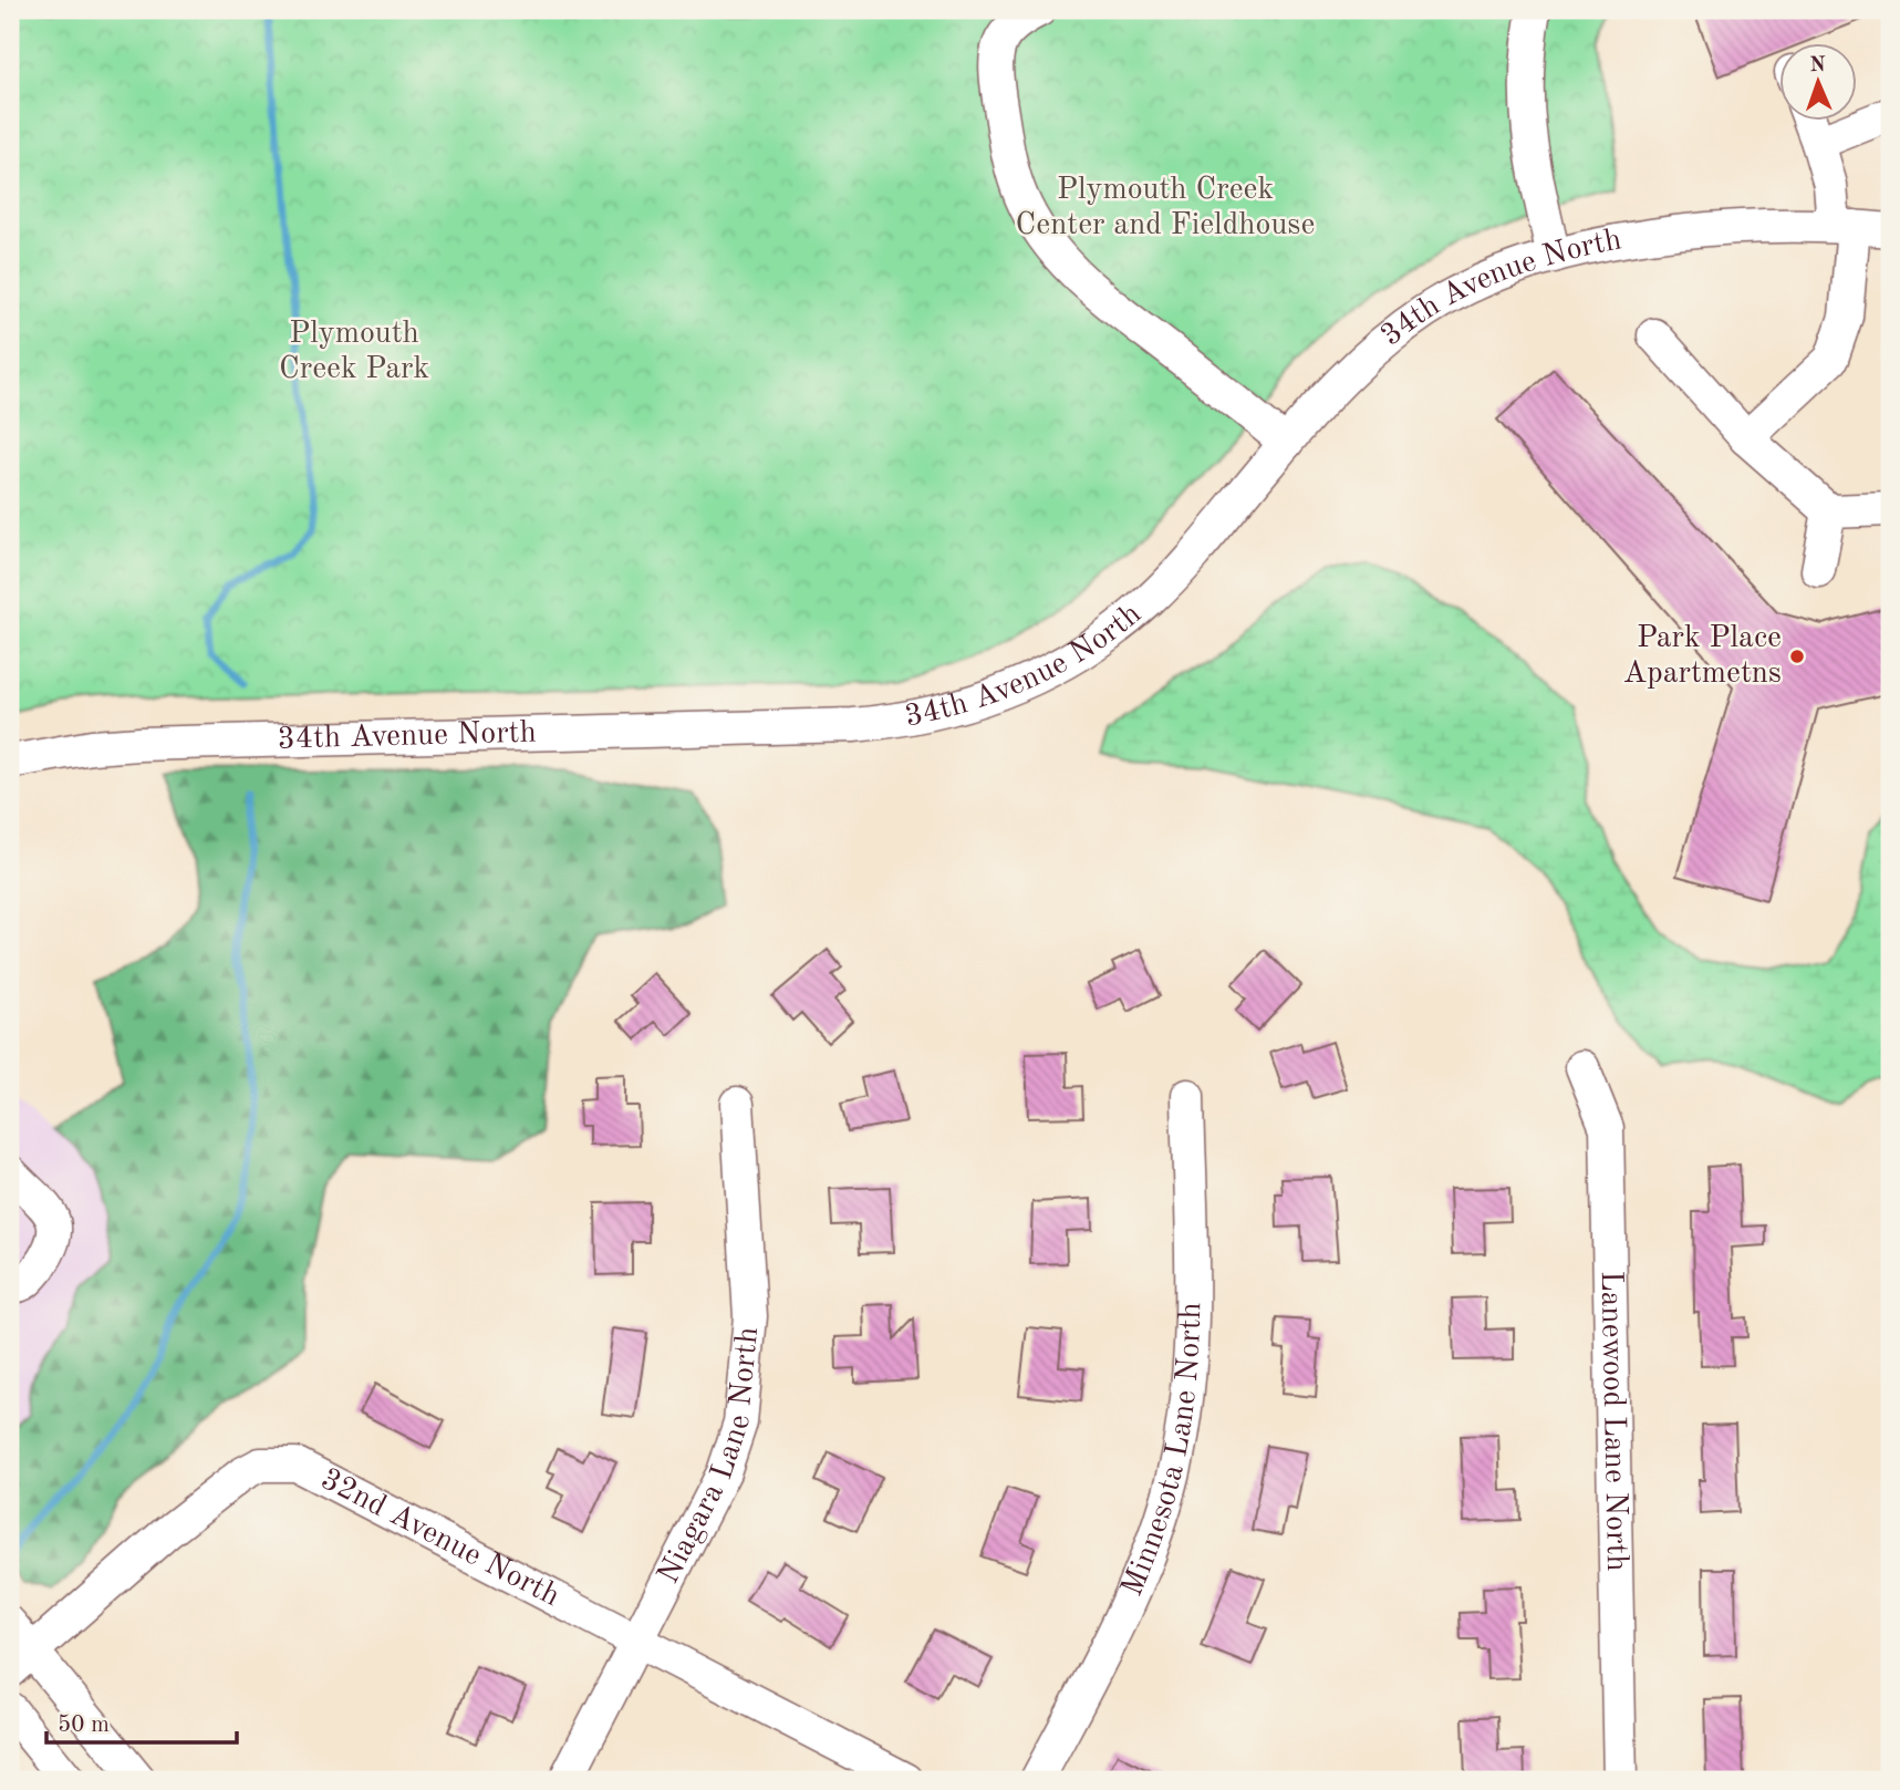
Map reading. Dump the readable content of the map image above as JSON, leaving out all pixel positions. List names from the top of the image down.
{
  "streets": {
    "street": [
      "34th Avenue North",
      "Lanewood Lane North",
      "Minnesota Lane North",
      "Niagara Lane North",
      "32nd Avenue North"
    ]
  },
  "crossings": [
    ["Niagara Lane North", "32nd Avenue North"]
  ],
  "parks": ["Plymouth Creek Center and Fieldhouse", "Plymouth Creek Park"],
  "places": ["Park Place Apartmetns"],
  "scale_bar": "50 m",
  "north": "top"
}
